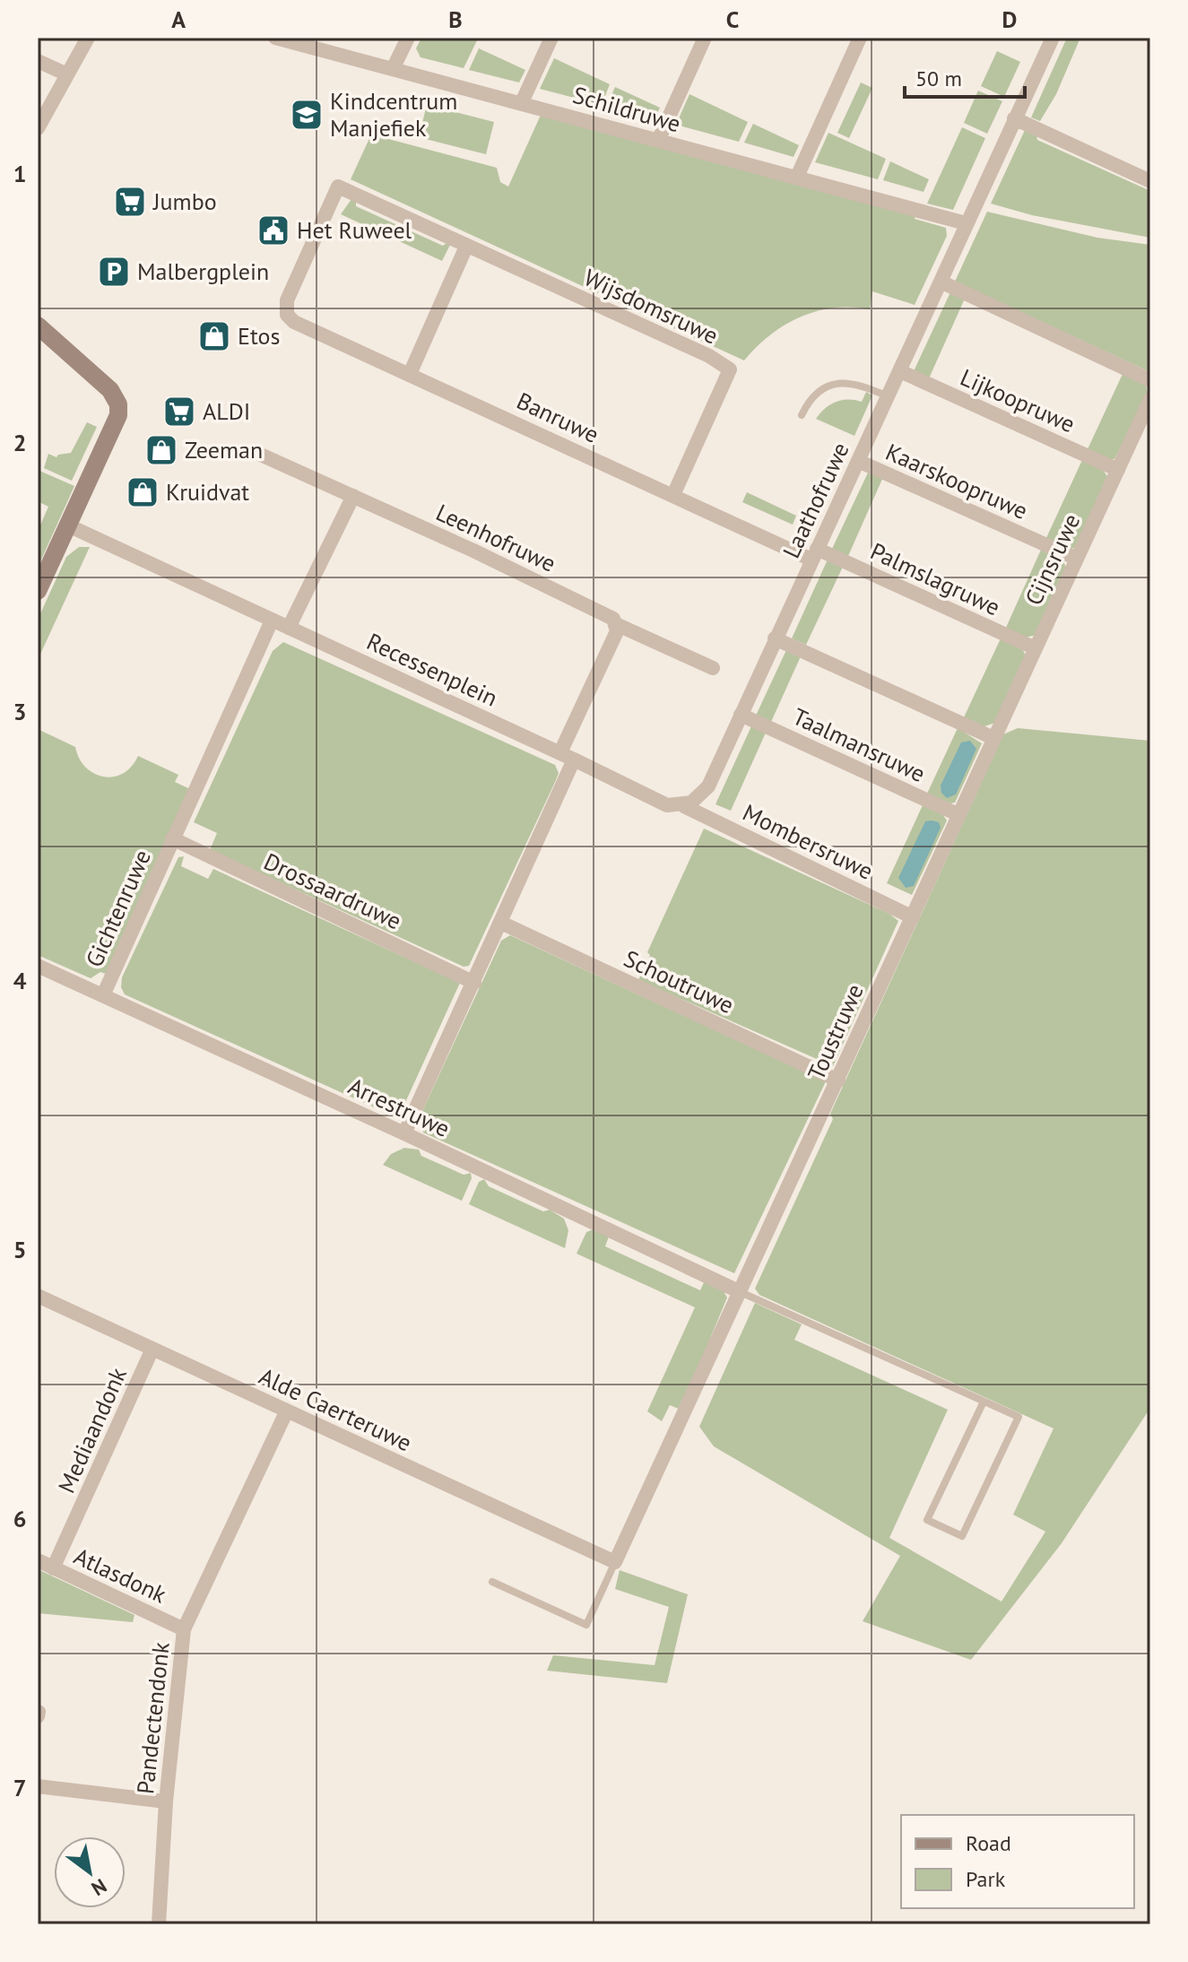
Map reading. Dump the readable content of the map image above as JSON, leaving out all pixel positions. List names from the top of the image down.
{
  "streets": {
    "street": [
      "Schildruwe",
      "Wijsdomsruwe",
      "Lijkoopruwe",
      "Banruwe",
      "Kaarskoopruwe",
      "Laathofruwe",
      "Leenhofruwe",
      "Cijnsruwe",
      "Palmslagruwe",
      "Recessenplein",
      "Taalmansruwe",
      "Mombersruwe",
      "Drossaardruwe",
      "Gichtenruwe",
      "Schoutruwe",
      "Toustruwe",
      "Arrestruwe",
      "Alde Caerteruwe",
      "Mediaandonk",
      "Atlasdonk",
      "Pandectendonk"
    ]
  },
  "crossings": [
    ["Schildruwe", "Laathofruwe"],
    ["Wijsdomsruwe", "Banruwe"],
    ["Lijkoopruwe", "Laathofruwe"],
    ["Lijkoopruwe", "Cijnsruwe"],
    ["Banruwe", "Laathofruwe"],
    ["Banruwe", "Palmslagruwe"],
    ["Kaarskoopruwe", "Laathofruwe"],
    ["Kaarskoopruwe", "Cijnsruwe"],
    ["Laathofruwe", "Palmslagruwe"],
    ["Laathofruwe", "Recessenplein"],
    ["Laathofruwe", "Taalmansruwe"],
    ["Laathofruwe", "Mombersruwe"],
    ["Cijnsruwe", "Palmslagruwe"],
    ["Cijnsruwe", "Toustruwe"],
    ["Recessenplein", "Mombersruwe"],
    ["Taalmansruwe", "Toustruwe"],
    ["Mombersruwe", "Toustruwe"],
    ["Drossaardruwe", "Gichtenruwe"],
    ["Gichtenruwe", "Arrestruwe"],
    ["Schoutruwe", "Toustruwe"],
    ["Toustruwe", "Arrestruwe"],
    ["Toustruwe", "Alde Caerteruwe"],
    ["Alde Caerteruwe", "Mediaandonk"],
    ["Alde Caerteruwe", "Pandectendonk"],
    ["Mediaandonk", "Atlasdonk"],
    ["Atlasdonk", "Pandectendonk"]
  ],
  "places": {
    "school or university": ["Kindcentrum Manjefiek"],
    "supermarket": ["Jumbo", "ALDI"],
    "public building": ["Het Ruweel"],
    "parking": ["Malbergplein"],
    "shop": ["Etos", "Zeeman", "Kruidvat"]
  },
  "legend": ["Road", "Park"],
  "scale_bar": "50 m",
  "north": "bottom right",
  "grid": {
    "columns": [
      "A",
      "B",
      "C",
      "D"
    ],
    "rows": [
      "1",
      "2",
      "3",
      "4",
      "5",
      "6",
      "7"
    ]
  }
}
